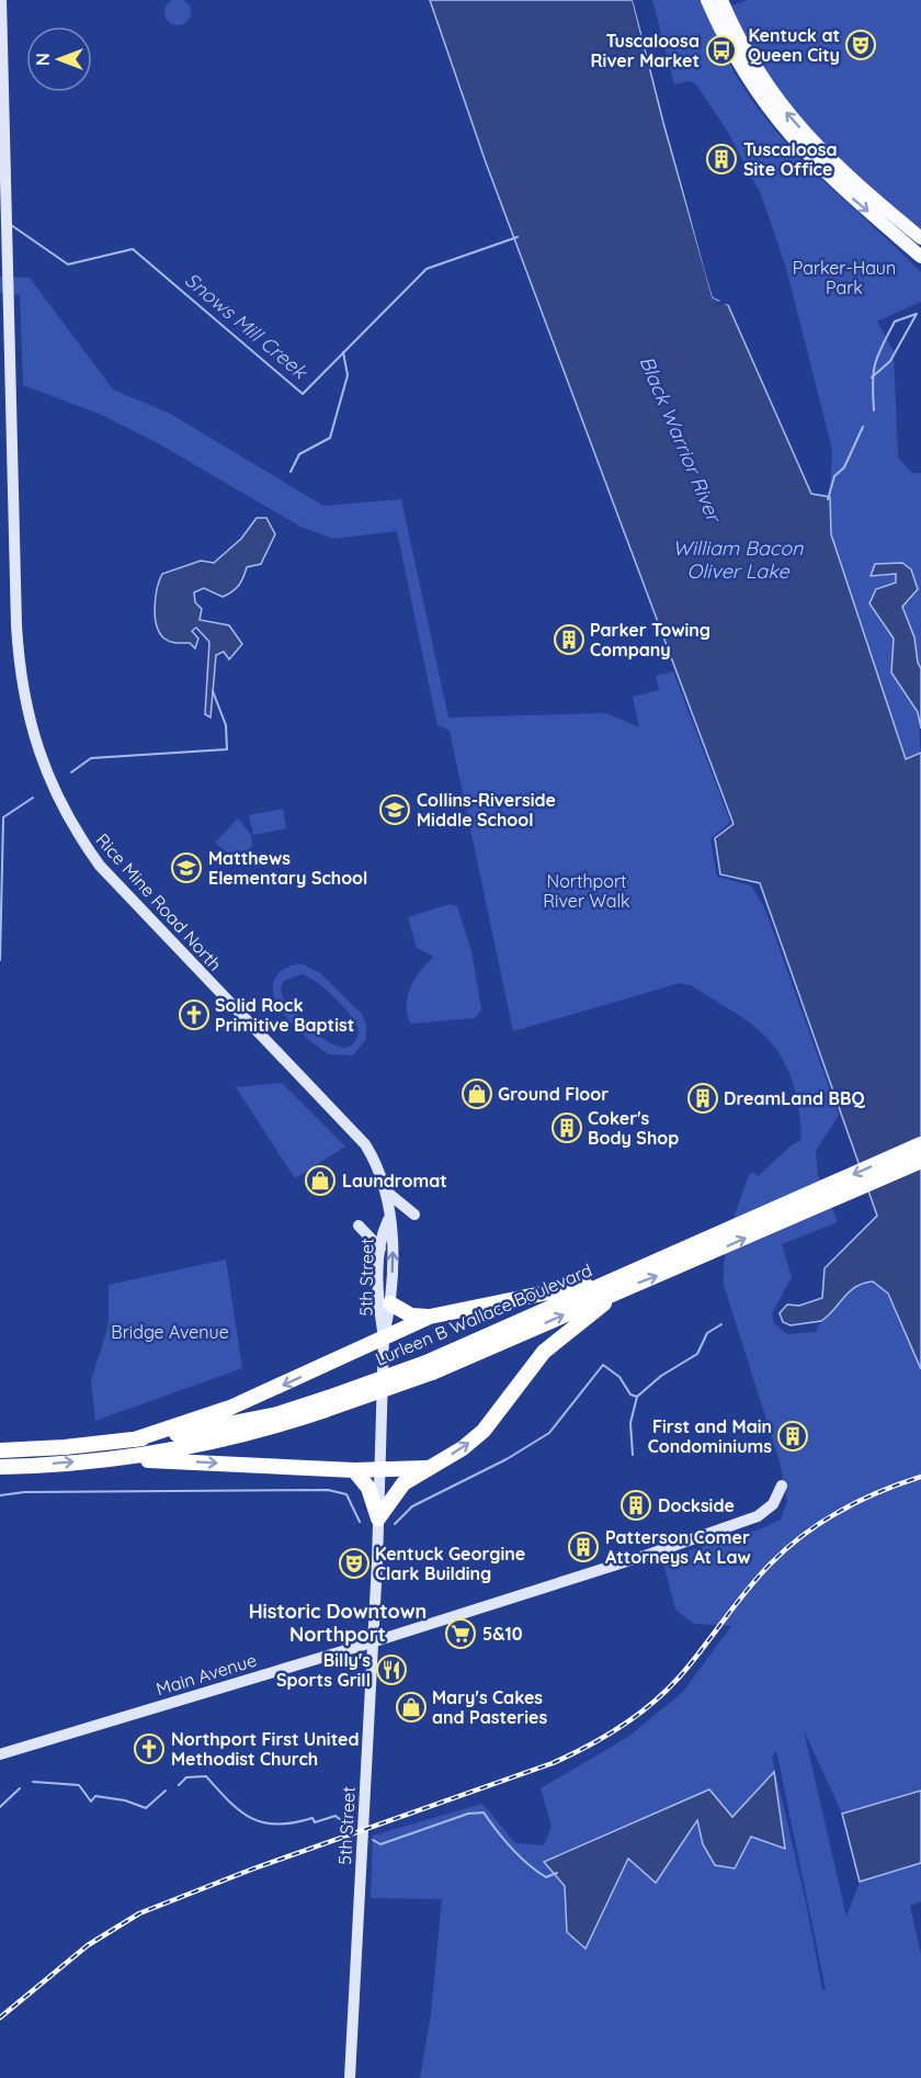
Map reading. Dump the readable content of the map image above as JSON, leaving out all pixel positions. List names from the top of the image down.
{
  "streets": {
    "highway": ["Lurleen B Wallace Boulevard"],
    "main road": ["Rice Mine Road North", "5th Street", "Main Avenue"]
  },
  "crossings": [
    ["Rice Mine Road North", "5th Street"],
    ["5th Street", "Main Avenue"]
  ],
  "districts": ["Historic Downtown Northport"],
  "water": ["Snows Mill Creek", "Black Warrior River", "William Bacon Oliver Lake"],
  "parks": ["Parker-Haun Park", "Northport River Walk", "Bridge Avenue"],
  "places": {
    "theatre": ["Kentuck at Queen City", "Kentuck Georgine Clark Building"],
    "bus stop": ["Tuscaloosa River Market"],
    "building": [
      "Tuscaloosa Site Office",
      "Parker Towing Company",
      "DreamLand BBQ",
      "Coker's Body Shop",
      "First and Main Condominiums",
      "Dockside",
      "Patterson Comer Attorneys At Law"
    ],
    "school or university": ["Collins-Riverside Middle School", "Matthews Elementary School"],
    "church": ["Solid Rock Primitive Baptist", "Northport First United Methodist Church"],
    "shop": ["Ground Floor", "Laundromat", "Mary's Cakes and Pasteries"],
    "supermarket": ["5&10"],
    "restaurant": ["Billy's Sports Grill"]
  },
  "north": "left"
}
